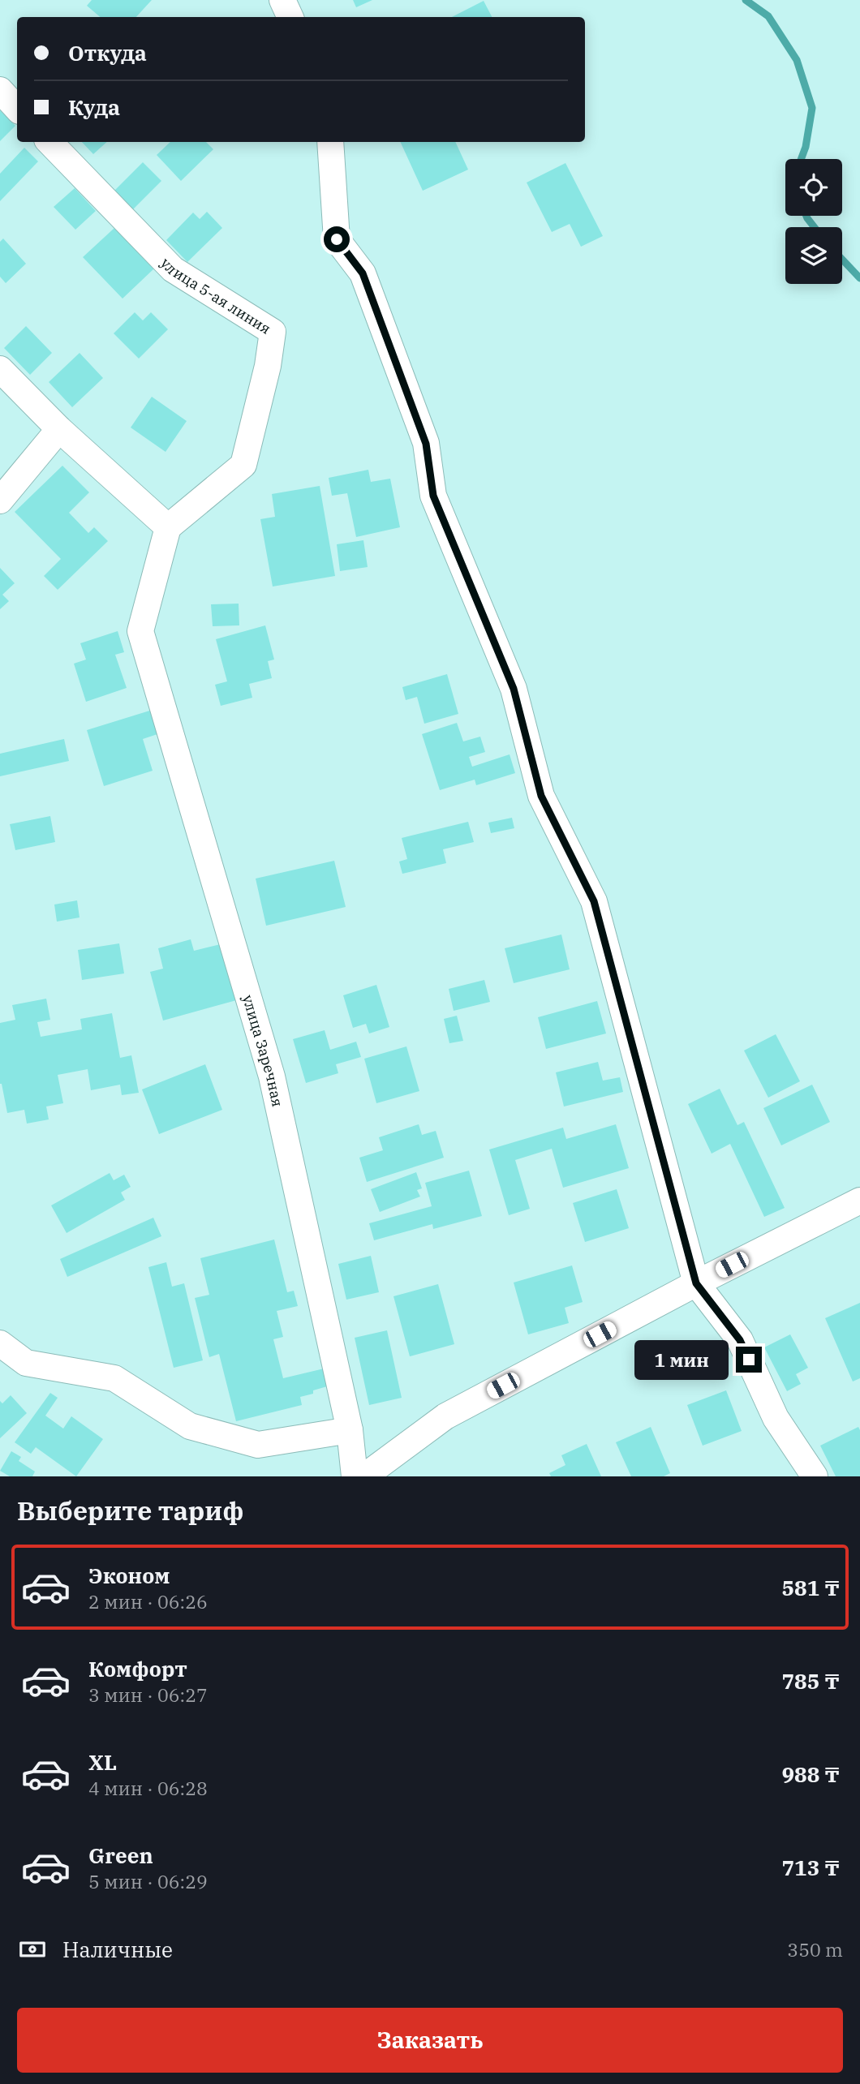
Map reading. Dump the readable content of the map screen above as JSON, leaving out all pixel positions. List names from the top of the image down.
{
  "streets": {
    "street": ["улица 5-ая линия", "улица Заречная"]
  },
  "crossings": [
    ["улица 5-ая линия", "улица Заречная"]
  ],
  "page": {
    "banner": ["Откуда", "Куда"],
    "bubble": "1 мин",
    "heading": "Выберите тариф",
    "list": [
      {
        "name": "Эконом",
        "note": "2 мин · 06:26",
        "value": "581 ₸"
      },
      {
        "name": "Комфорт",
        "note": "3 мин · 06:27",
        "value": "785 ₸"
      },
      {
        "name": "XL",
        "note": "4 мин · 06:28",
        "value": "988 ₸"
      },
      {
        "name": "Green",
        "note": "5 мин · 06:29",
        "value": "713 ₸"
      }
    ],
    "pay": ["Наличные", "350 m"],
    "buttons": "Заказать"
  }
}
